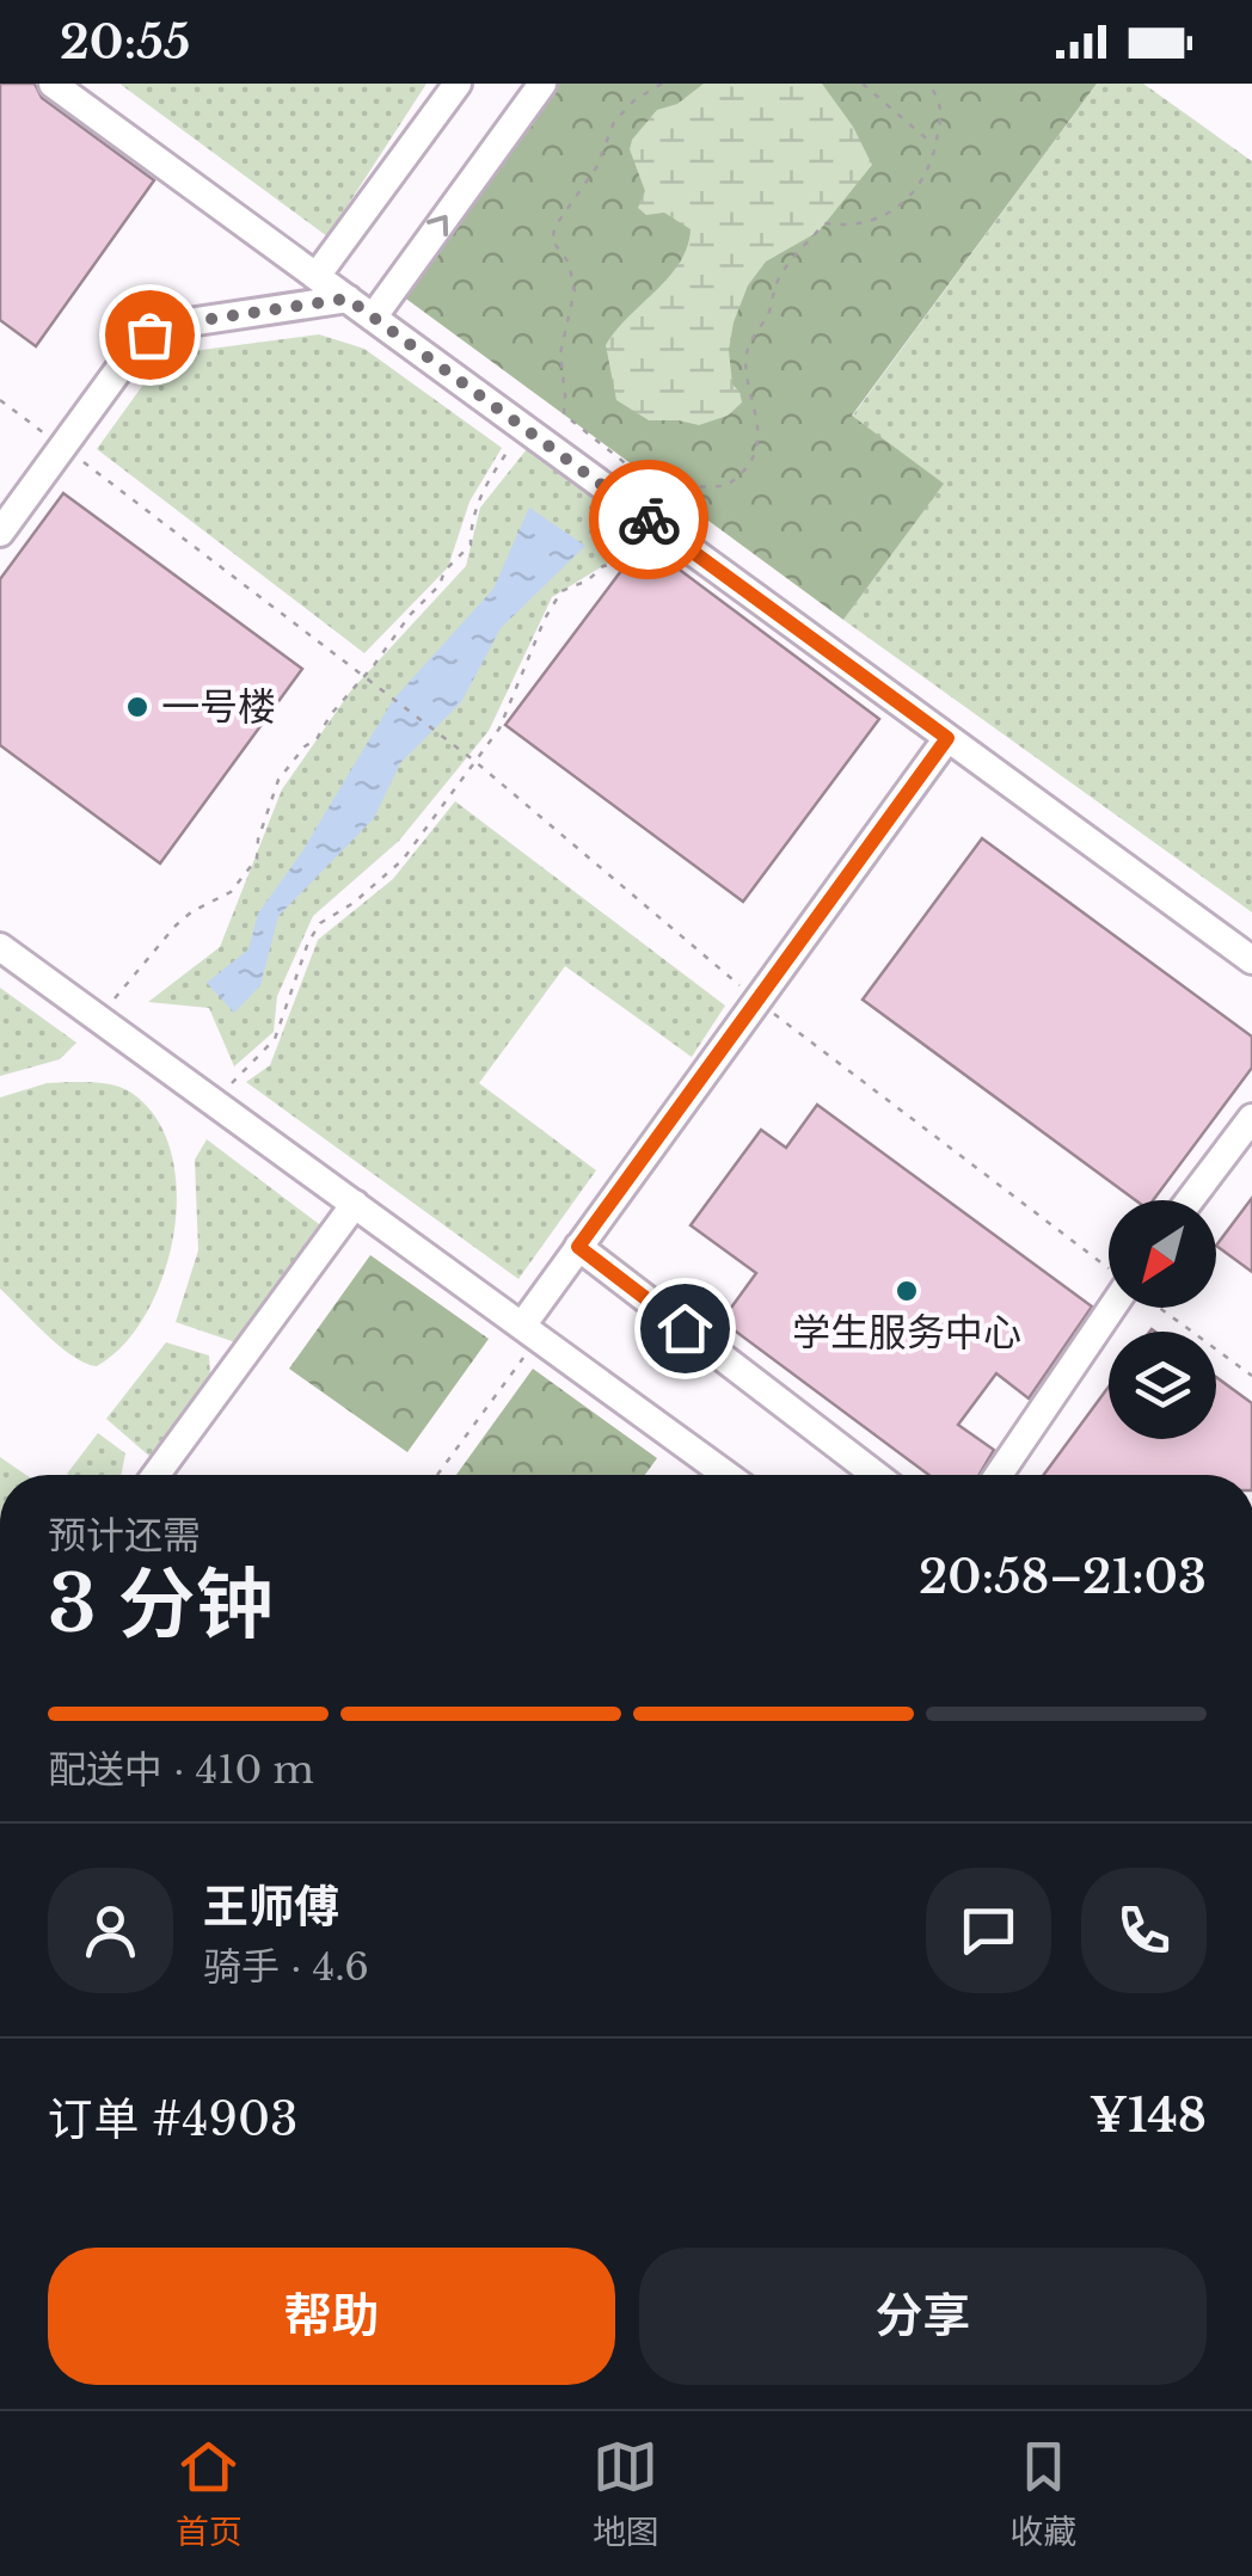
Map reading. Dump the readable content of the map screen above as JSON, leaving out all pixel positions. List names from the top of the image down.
{
  "places": ["一号楼", "学生服务中心"],
  "north": "bottom left",
  "page": {
    "status": "20:55",
    "heading": ["3 分钟", "预计还需", "20:58–21:03"],
    "panel": [
      "王师傅",
      "骑手 · 4.6",
      "订单 #4903",
      "¥148"
    ],
    "bar": "配送中 · 410 m",
    "buttons": ["帮助", "分享"],
    "tabs": ["首页", "地图", "收藏"]
  }
}
